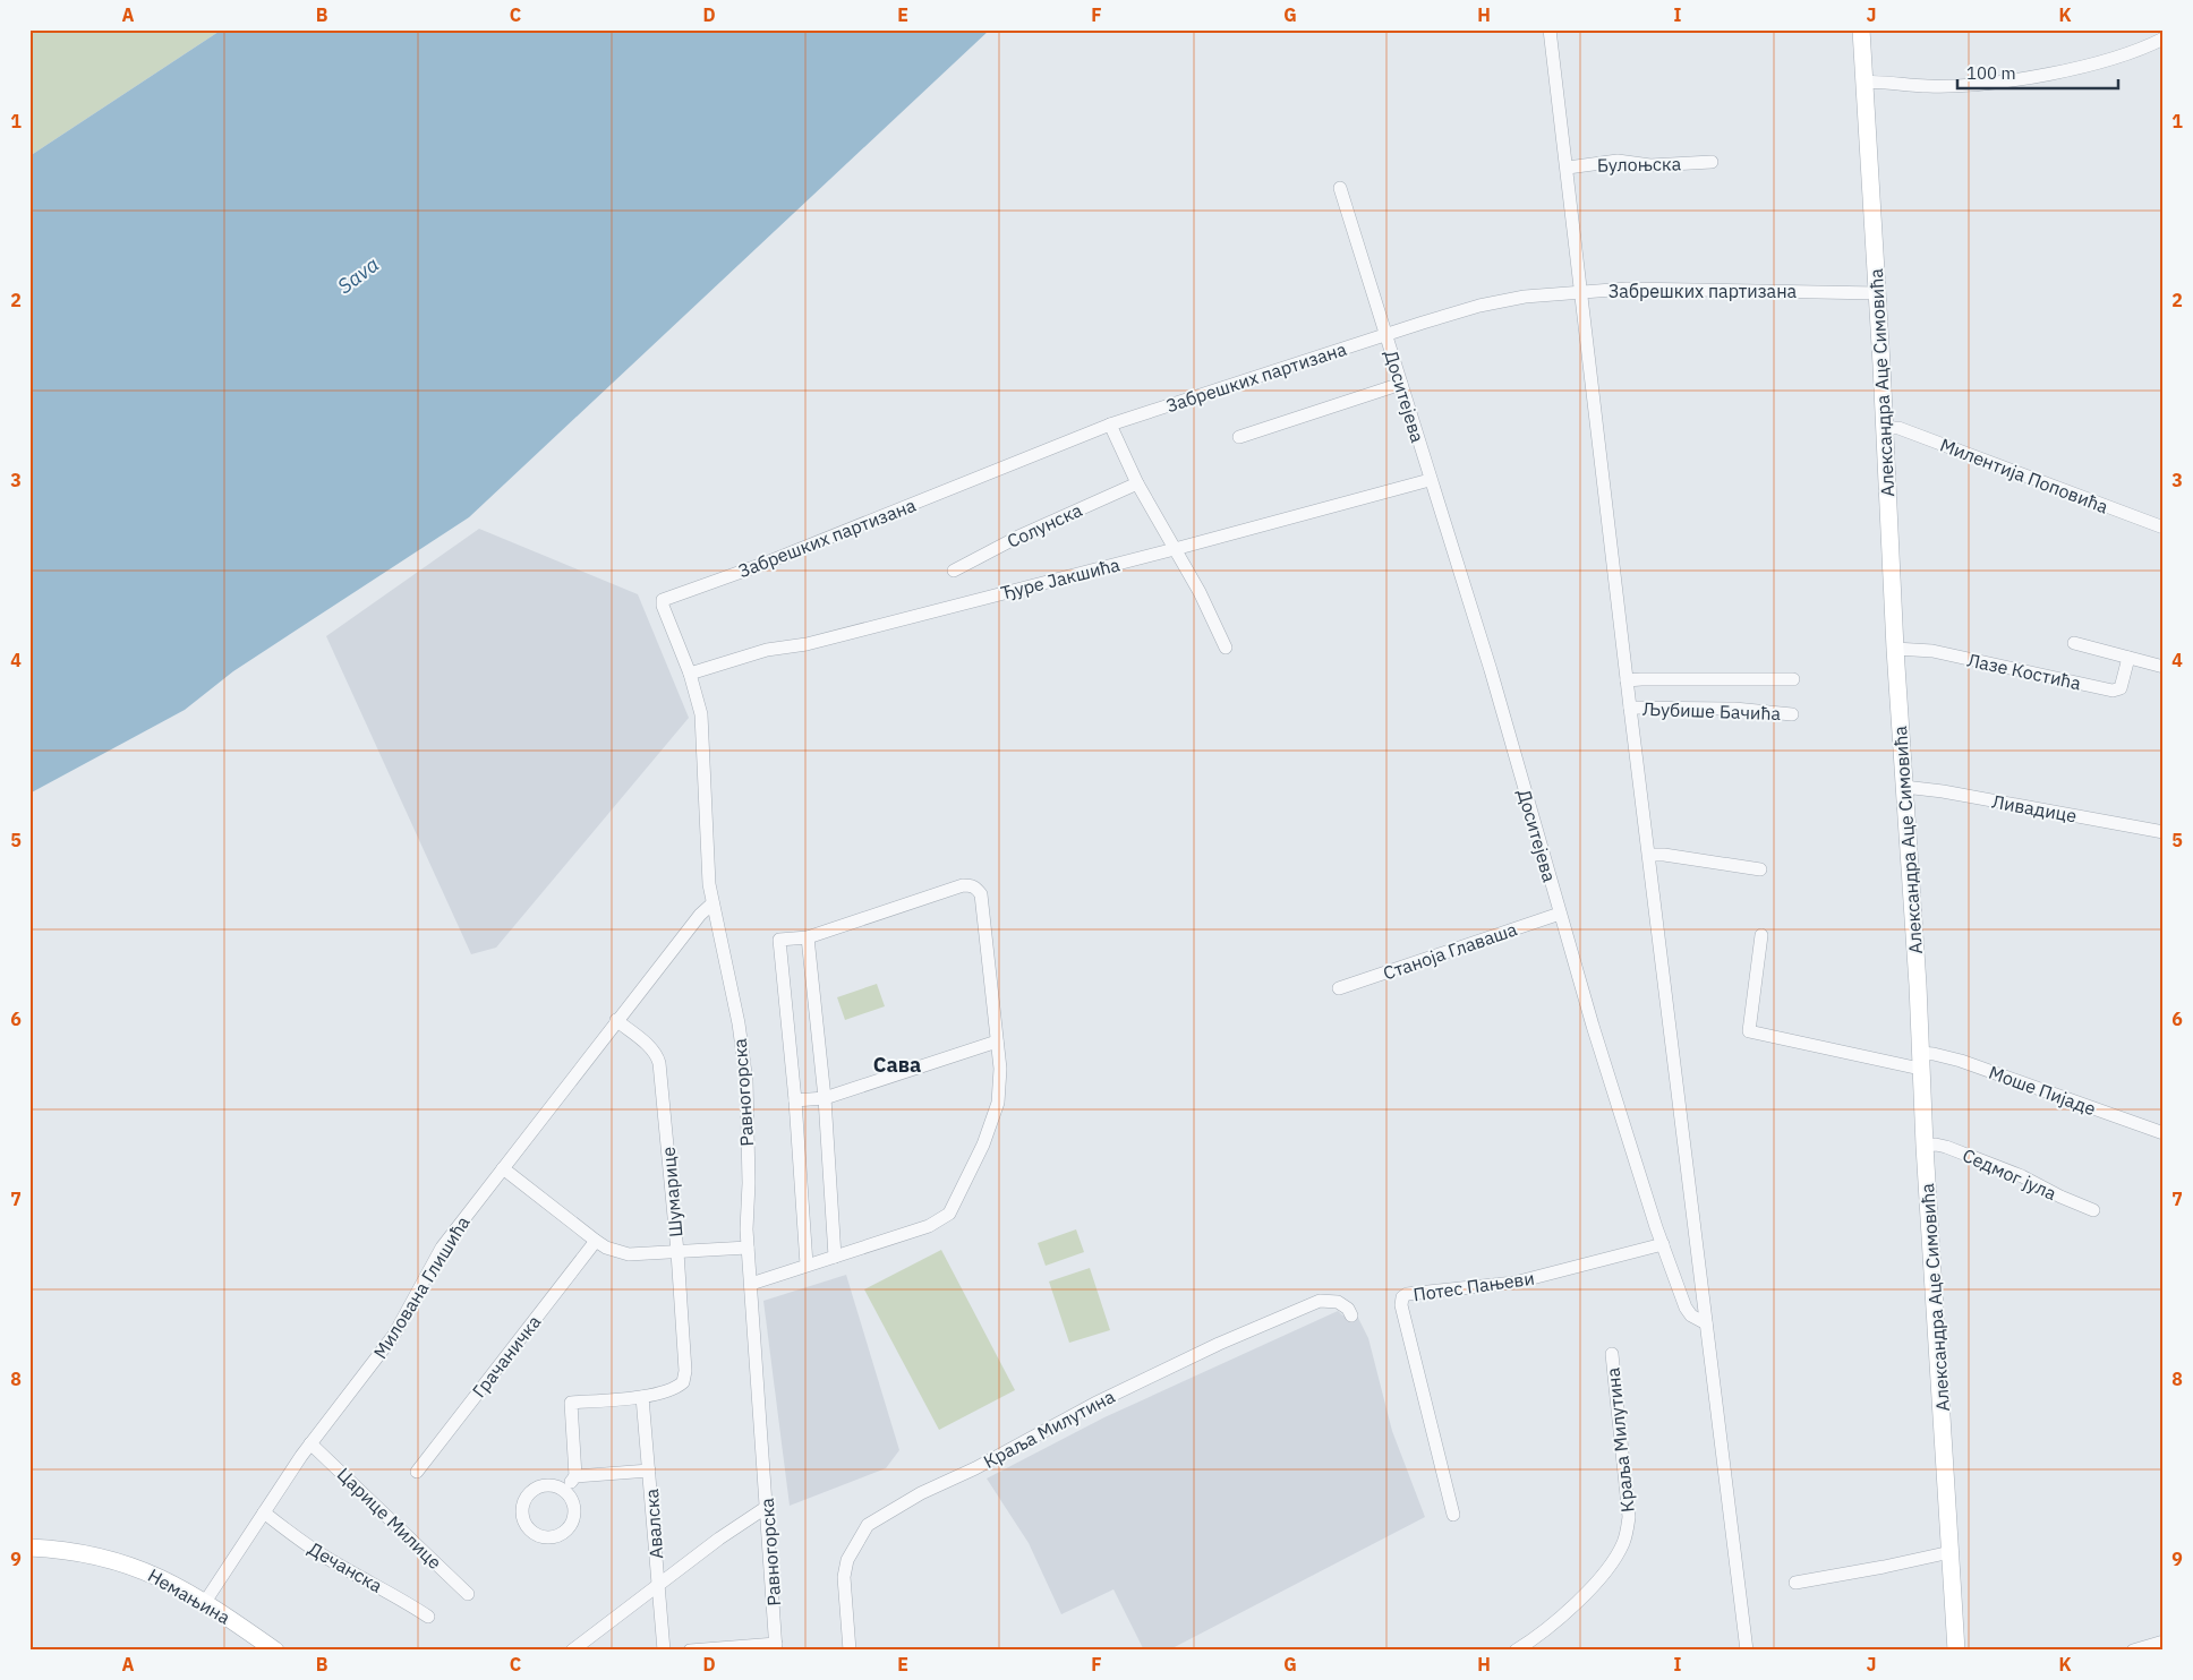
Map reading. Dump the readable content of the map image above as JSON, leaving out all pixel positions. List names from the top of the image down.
{
  "streets": {
    "street": [
      "Булоњска",
      "Забрешких партизана",
      "Александра Аце Симовића",
      "Доситејева",
      "Милентија Поповића",
      "Солунска",
      "Ђуре Јакшића",
      "Лазе Костића",
      "Љубише Бачића",
      "Ливадице",
      "Станоја Главаша",
      "Моше Пијаде",
      "Равногорска",
      "Седмог јула",
      "Шумарице",
      "Потес Пањеви",
      "Милована Глишића",
      "Грачаничка",
      "Краља Милутина",
      "Царице Милице",
      "Авалска",
      "Дечанска",
      "Немањина"
    ]
  },
  "crossings": [
    ["Забрешких партизана", "Александра Аце Симовића"],
    ["Забрешких партизана", "Доситејева"],
    ["Забрешких партизана", "Равногорска"],
    ["Александра Аце Симовића", "Милентија Поповића"],
    ["Александра Аце Симовића", "Лазе Костића"],
    ["Александра Аце Симовића", "Ливадице"],
    ["Александра Аце Симовића", "Моше Пијаде"],
    ["Александра Аце Симовића", "Седмог јула"],
    ["Доситејева", "Ђуре Јакшића"],
    ["Доситејева", "Станоја Главаша"],
    ["Доситејева", "Потес Пањеви"],
    ["Ђуре Јакшића", "Равногорска"],
    ["Равногорска", "Милована Глишића"],
    ["Шумарице", "Милована Глишића"],
    ["Шумарице", "Авалска"],
    ["Милована Глишића", "Царице Милице"],
    ["Милована Глишића", "Дечанска"],
    ["Милована Глишића", "Немањина"]
  ],
  "districts": ["Сава"],
  "water": ["Sava"],
  "scale_bar": "100 m",
  "grid": {
    "columns": [
      "A",
      "B",
      "C",
      "D",
      "E",
      "F",
      "G",
      "H",
      "I",
      "J",
      "K"
    ],
    "rows": [
      "1",
      "2",
      "3",
      "4",
      "5",
      "6",
      "7",
      "8",
      "9"
    ]
  }
}
